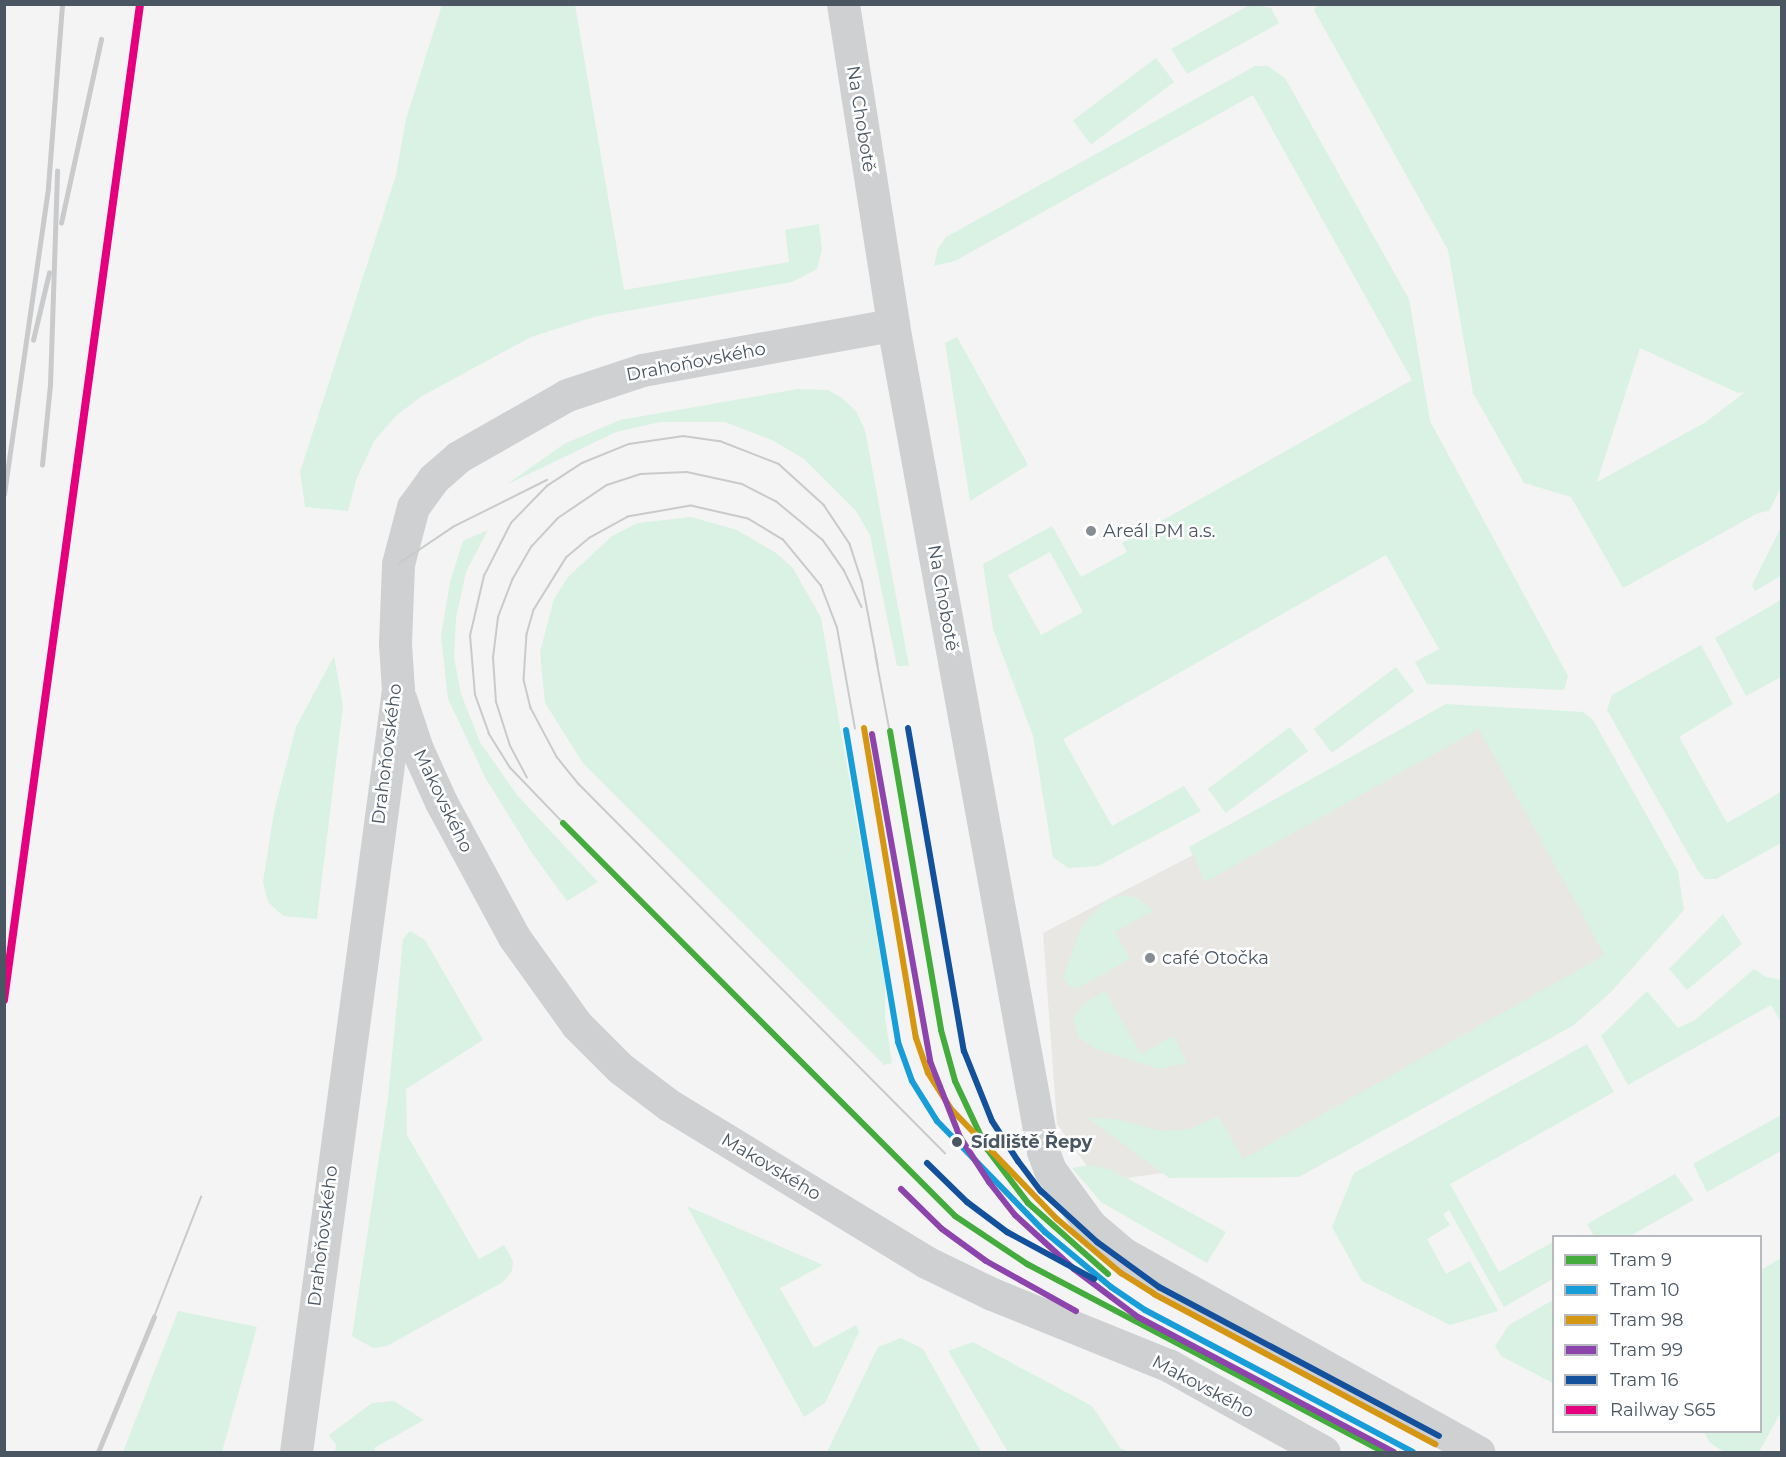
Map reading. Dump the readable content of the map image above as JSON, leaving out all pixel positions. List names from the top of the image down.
{
  "streets": {
    "street": ["Na Chobotě", "Drahoňovského", "Makovského"]
  },
  "crossings": [
    ["Na Chobotě", "Drahoňovského"],
    ["Drahoňovského", "Makovského"]
  ],
  "places": ["Areál PM a.s.", "café Otočka", "Sídliště Řepy"],
  "lines": [
    "rail line S65",
    "tram line 98",
    "tram line 16",
    "tram line 10",
    "tram line 9",
    "tram line 99"
  ],
  "legend": [
    "Tram 9",
    "Tram 10",
    "Tram 98",
    "Tram 99",
    "Tram 16",
    "Railway S65"
  ]
}
